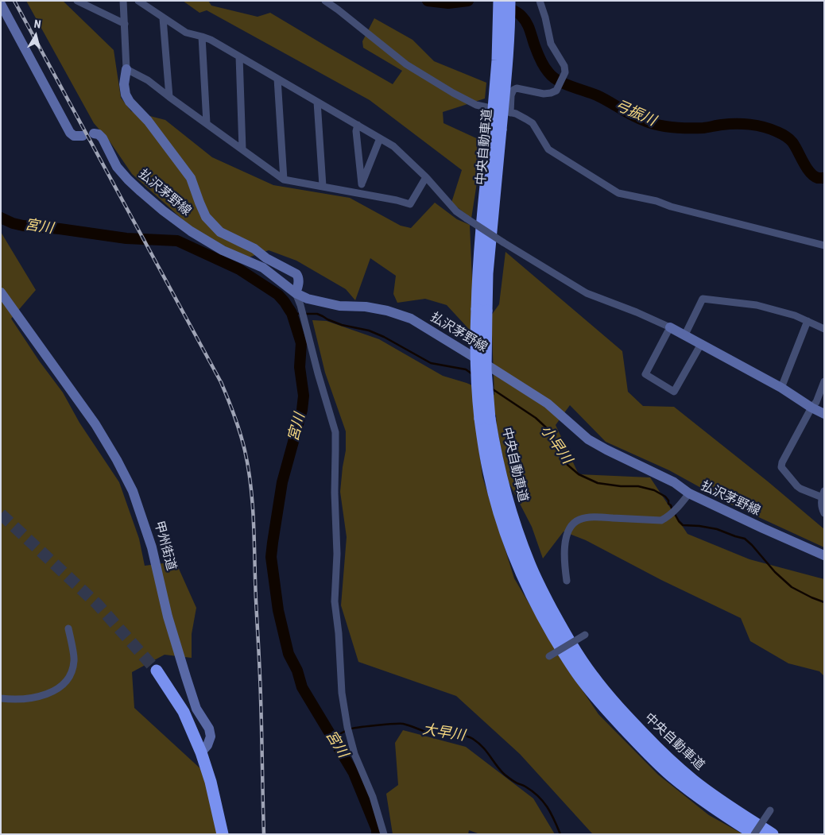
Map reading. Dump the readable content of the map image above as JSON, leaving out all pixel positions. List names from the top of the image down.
{
  "streets": {
    "highway": ["中央自動車道"],
    "main road": ["払沢茅野線", "甲州街道"]
  },
  "water": [
    "弓振川",
    "宮川",
    "小早川",
    "大早川"
  ],
  "north": "top"
}
